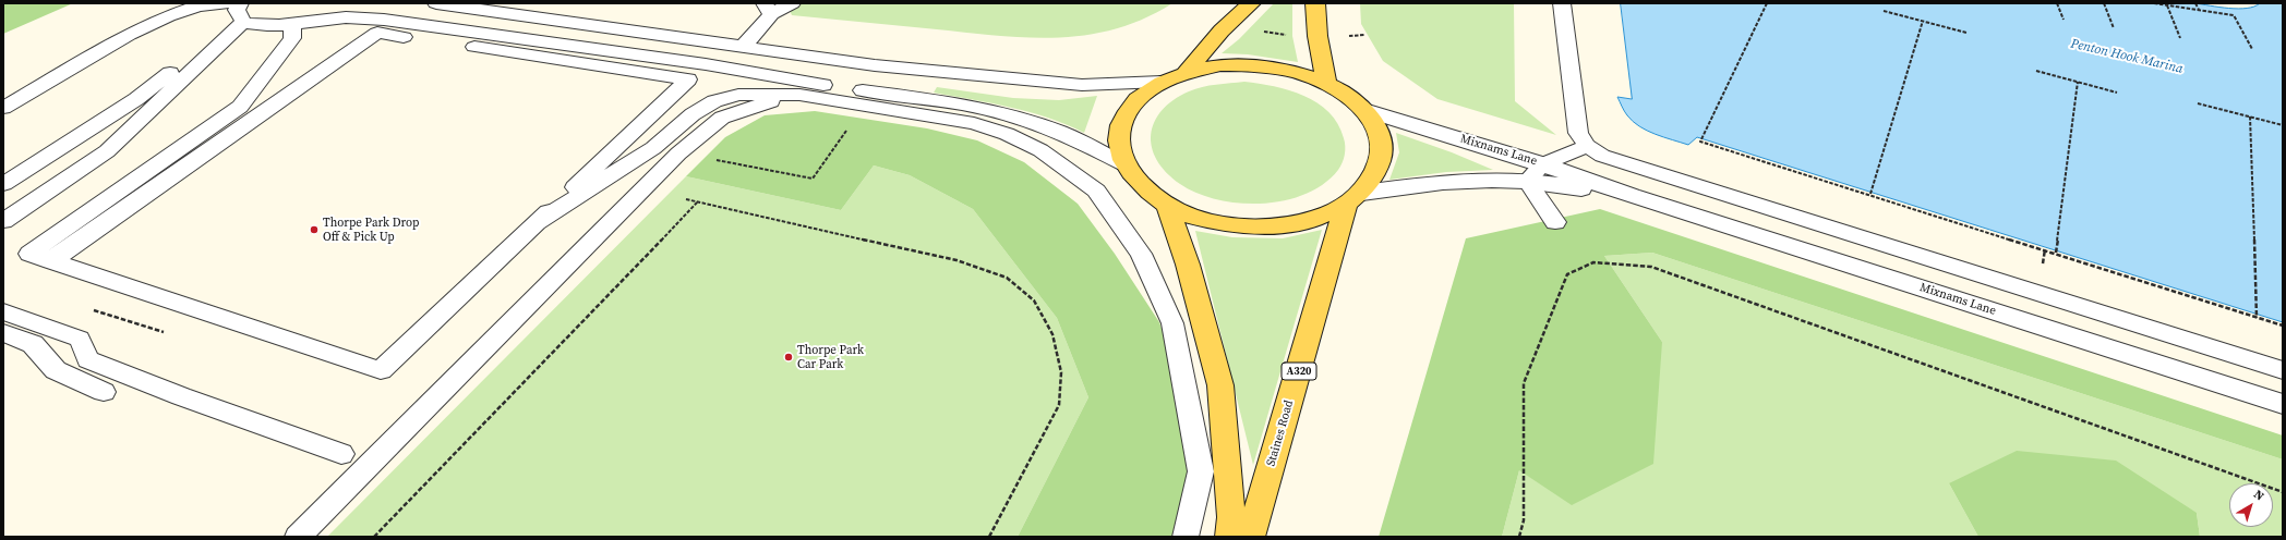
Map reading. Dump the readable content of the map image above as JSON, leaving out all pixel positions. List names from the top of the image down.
{
  "streets": {
    "main road": ["A320", "Staines Road"],
    "street": ["Mixnams Lane"]
  },
  "crossings": [
    ["Mixnams Lane", "Staines Road"]
  ],
  "water": ["Penton Hook Marina"],
  "places": ["Thorpe Park Drop Off & Pick Up", "Thorpe Park Car Park"],
  "north": "top right"
}
